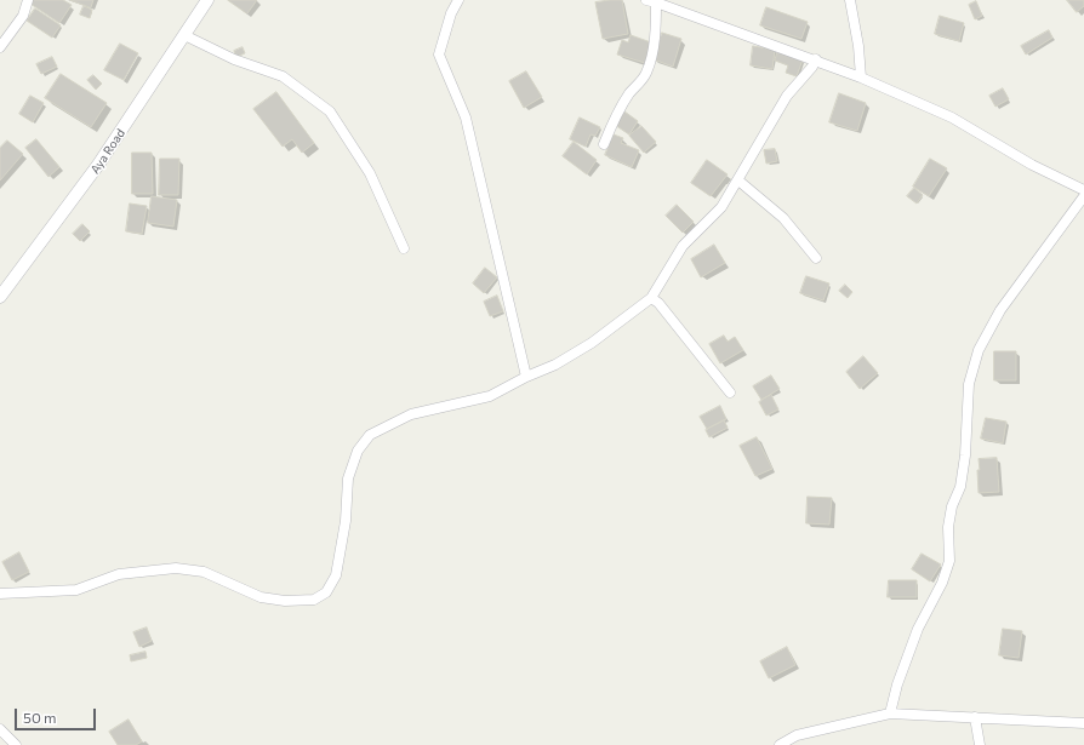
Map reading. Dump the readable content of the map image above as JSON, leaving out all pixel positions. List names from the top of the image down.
{
  "streets": {
    "street": ["Aya Road"]
  },
  "scale_bar": "50 m"
}
